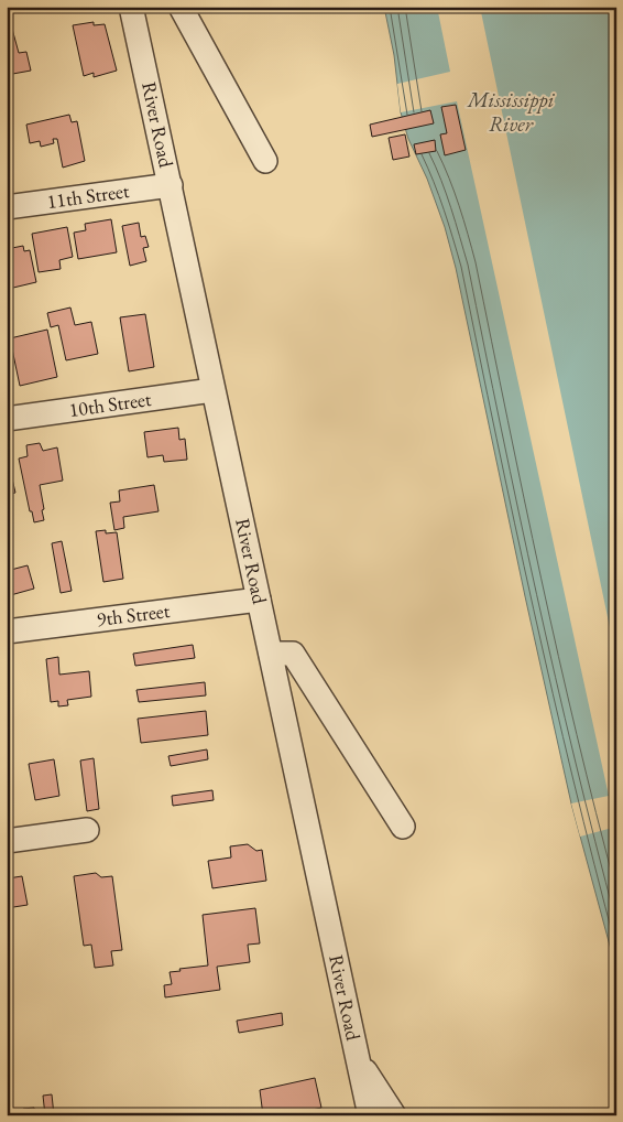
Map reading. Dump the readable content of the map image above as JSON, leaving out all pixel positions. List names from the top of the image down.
{
  "streets": {
    "street": [
      "River Road",
      "11th Street",
      "10th Street",
      "9th Street"
    ]
  },
  "crossings": [
    ["River Road", "11th Street"],
    ["River Road", "10th Street"],
    ["River Road", "9th Street"]
  ],
  "water": ["Mississippi River"]
}
